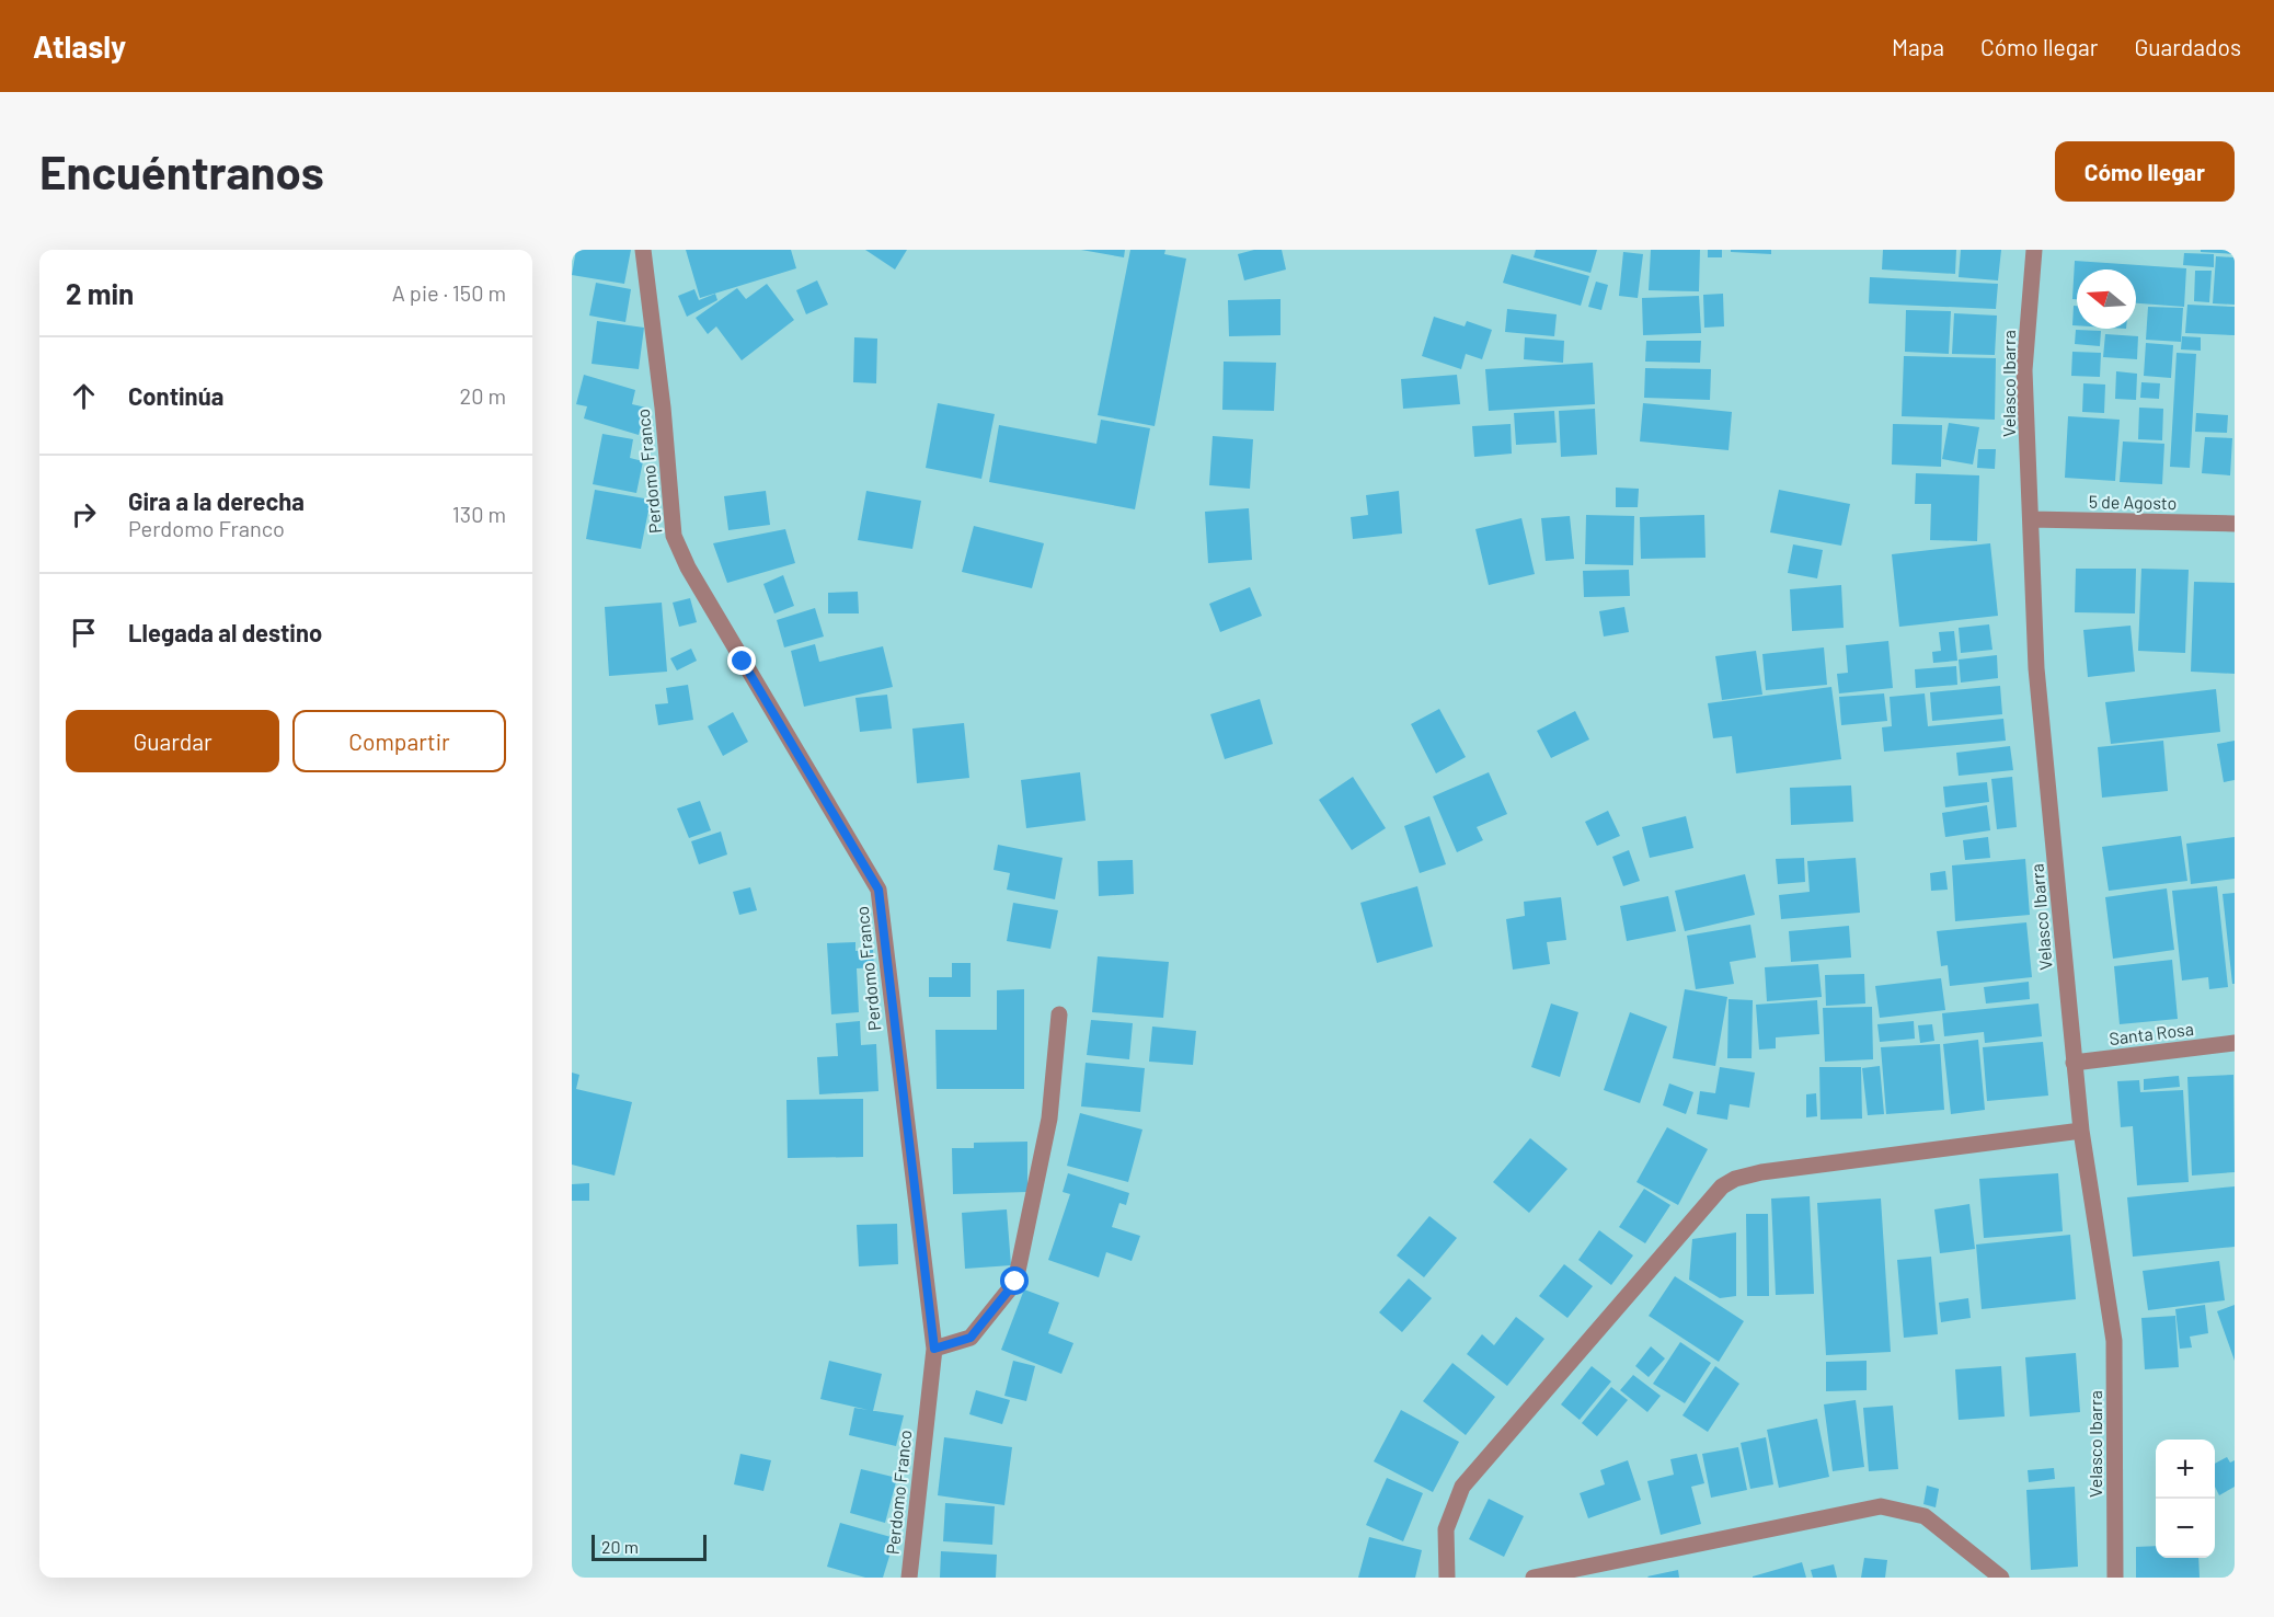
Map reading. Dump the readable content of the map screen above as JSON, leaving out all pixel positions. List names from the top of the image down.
{
  "streets": {
    "street": [
      "Velasco Ibarra",
      "Perdomo Franco",
      "5 de Agosto",
      "Santa Rosa"
    ]
  },
  "crossings": [
    ["Velasco Ibarra", "5 de Agosto"],
    ["Velasco Ibarra", "Santa Rosa"]
  ],
  "scale_bar": "20 m",
  "north": "left",
  "page": {
    "header": "Atlasly",
    "nav": ["Mapa", "Cómo llegar", "Guardados"],
    "buttons": [
      "Cómo llegar",
      ["Guardar", "Compartir"]
    ],
    "title": "Encuéntranos",
    "heading": ["2 min", "A pie · 150 m"],
    "list": [
      ["Continúa", "20 m"],
      ["Gira a la derecha", "Perdomo Franco", "130 m"],
      "Llegada al destino"
    ],
    "map_buttons": ["+", "−"],
    "scale": "20 m"
  }
}
